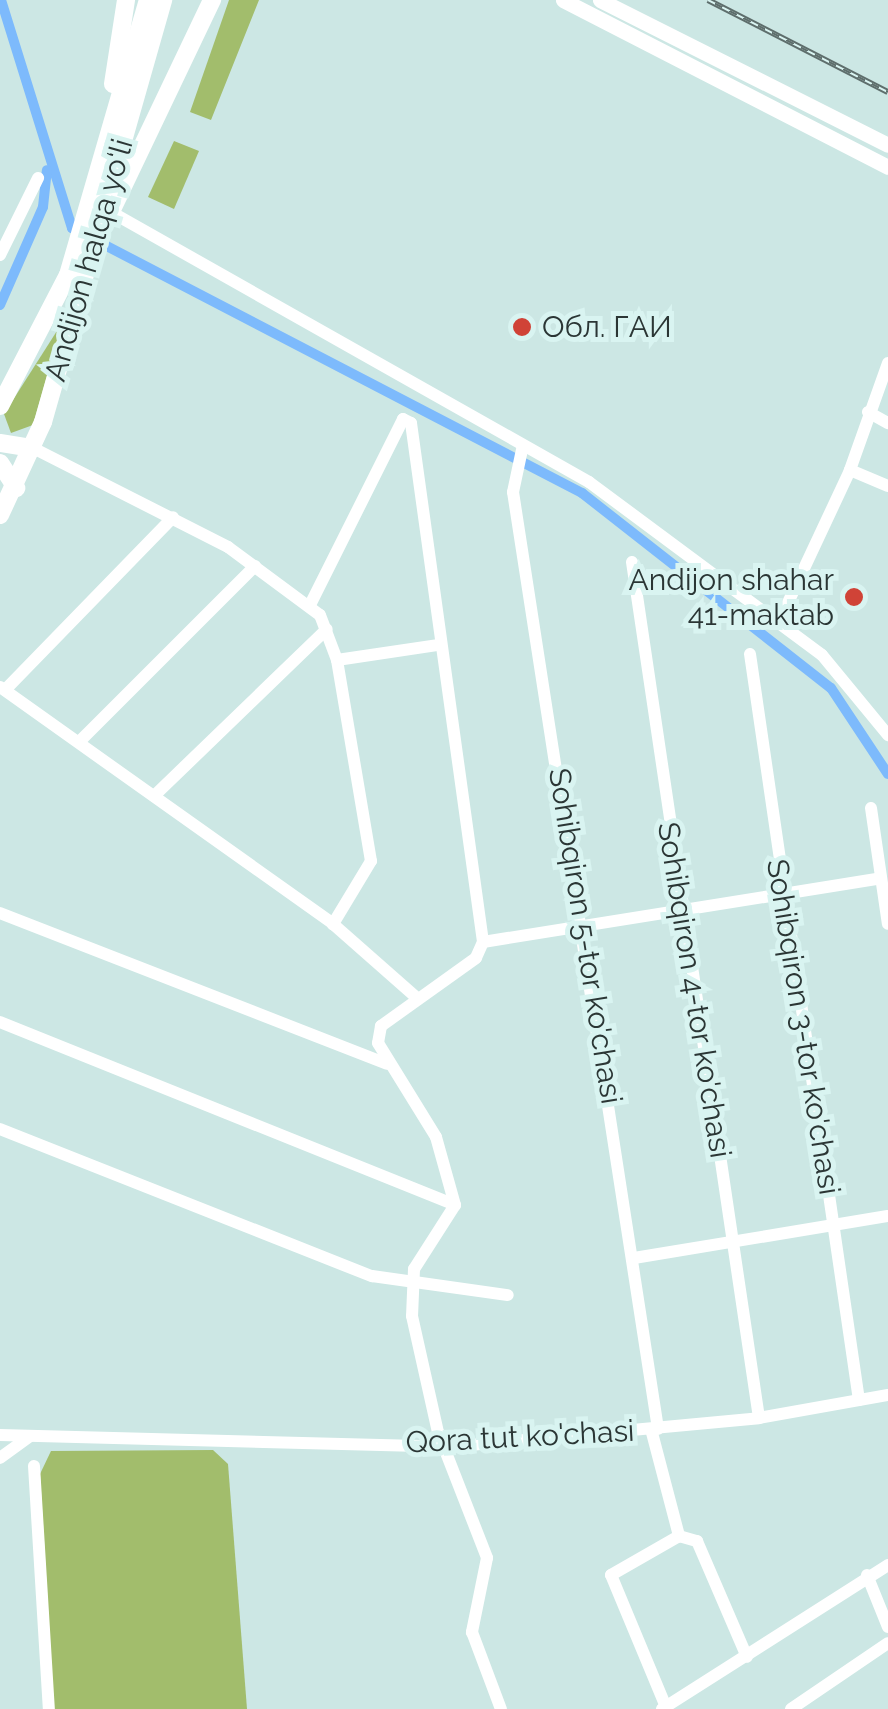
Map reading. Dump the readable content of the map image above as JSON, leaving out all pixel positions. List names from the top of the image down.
{
  "streets": {
    "highway": ["Andijon halqa yo‘li"],
    "street": [
      "Sohibqiron 5-tor ko'chasi",
      "Sohibqiron 4-tor ko'chasi",
      "Sohibqiron 3-tor ko'chasi",
      "Qora tut ko'chasi"
    ]
  },
  "crossings": [
    ["Sohibqiron 5-tor ko'chasi", "Qora tut ko'chasi"],
    ["Sohibqiron 4-tor ko'chasi", "Qora tut ko'chasi"],
    ["Sohibqiron 3-tor ko'chasi", "Qora tut ko'chasi"]
  ],
  "places": ["Обл. ГАИ", "Andijon shahar 41-maktab"]
}
